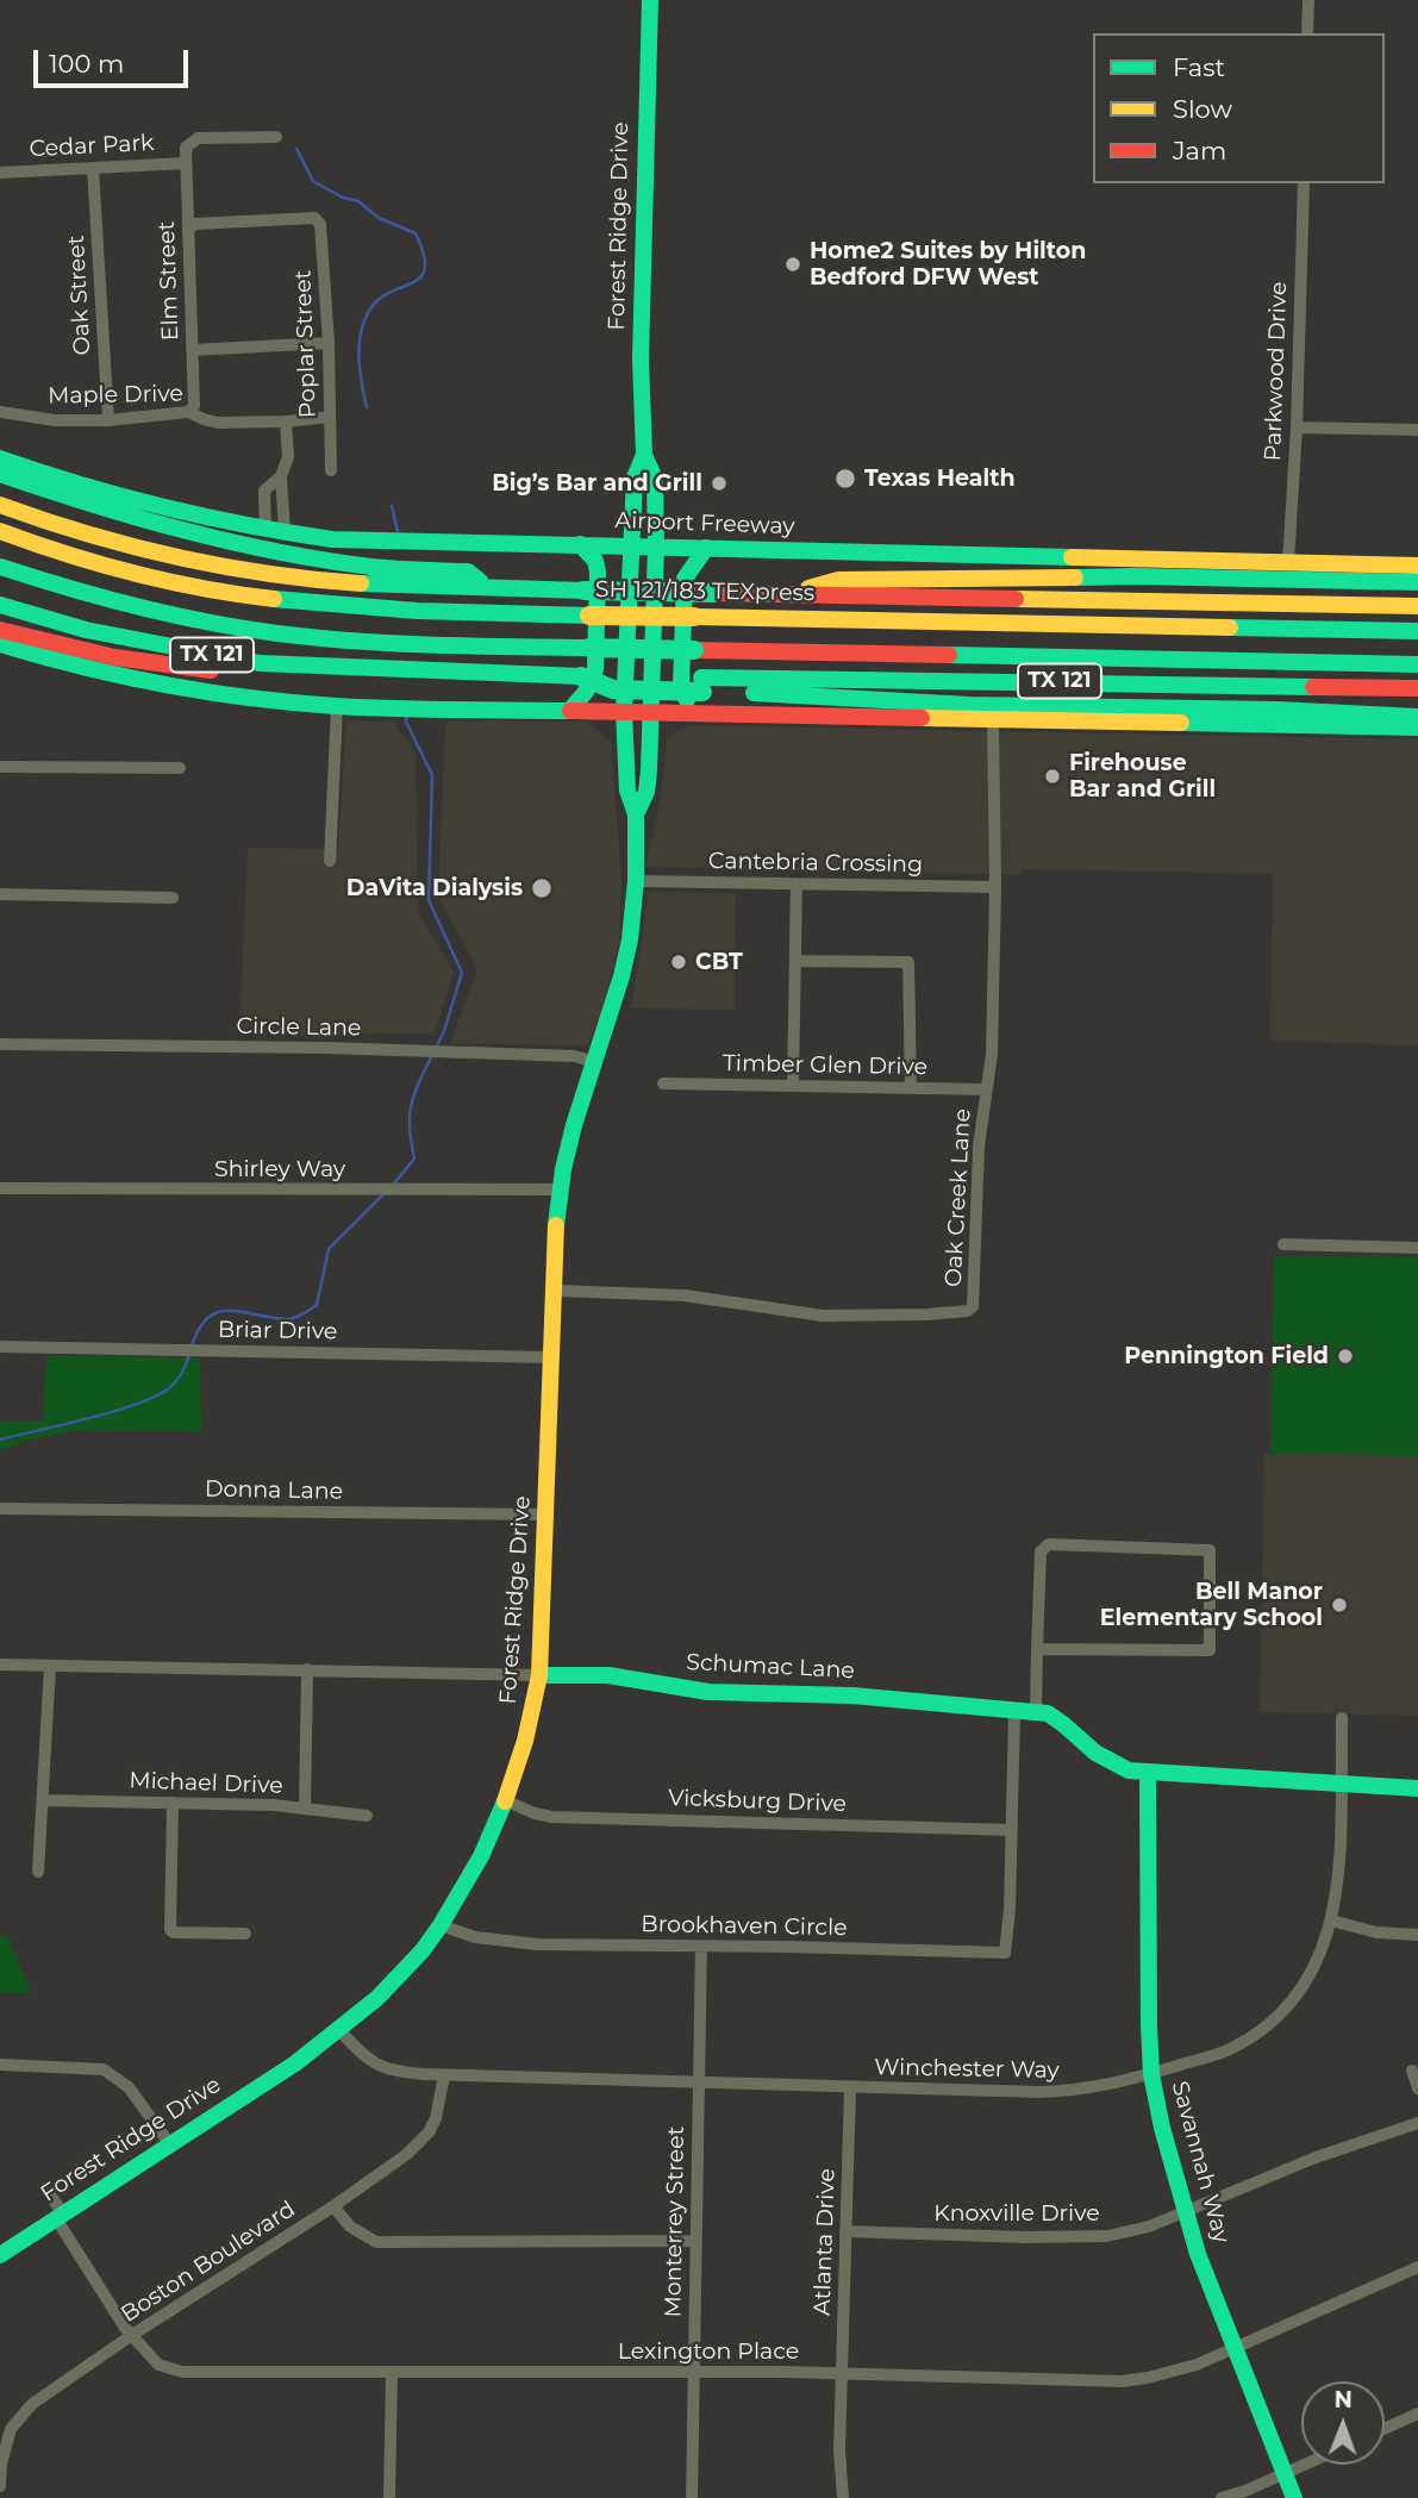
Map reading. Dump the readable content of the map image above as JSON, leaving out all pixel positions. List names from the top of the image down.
{
  "streets": {
    "main road": [
      "Forest Ridge Drive",
      "Airport Freeway",
      "SH 121/183 TEXpress",
      "TX 121",
      "Schumac Lane",
      "Savannah Way"
    ],
    "street": [
      "Cedar Park",
      "Elm Street",
      "Oak Street",
      "Poplar Street",
      "Parkwood Drive",
      "Maple Drive",
      "Cantebria Crossing",
      "Circle Lane",
      "Timber Glen Drive",
      "Shirley Way",
      "Oak Creek Lane",
      "Briar Drive",
      "Donna Lane",
      "Michael Drive",
      "Vicksburg Drive",
      "Brookhaven Circle",
      "Winchester Way",
      "Knoxville Drive",
      "Monterrey Street",
      "Atlanta Drive",
      "Boston Boulevard",
      "Lexington Place"
    ]
  },
  "crossings": [
    ["Cedar Park", "Elm Street"],
    ["Cedar Park", "Oak Street"],
    ["Forest Ridge Drive", "Airport Freeway"],
    ["Forest Ridge Drive", "Cantebria Crossing"],
    ["Forest Ridge Drive", "Circle Lane"],
    ["Forest Ridge Drive", "Shirley Way"],
    ["Forest Ridge Drive", "Oak Creek Lane"],
    ["Forest Ridge Drive", "Briar Drive"],
    ["Forest Ridge Drive", "Donna Lane"],
    ["Forest Ridge Drive", "Schumac Lane"],
    ["Forest Ridge Drive", "Vicksburg Drive"],
    ["Forest Ridge Drive", "Brookhaven Circle"],
    ["Forest Ridge Drive", "Winchester Way"],
    ["Forest Ridge Drive", "Lexington Place"],
    ["Elm Street", "Poplar Street"],
    ["Elm Street", "Maple Drive"],
    ["Oak Street", "Maple Drive"],
    ["Poplar Street", "Maple Drive"],
    ["Parkwood Drive", "Airport Freeway"],
    ["Cantebria Crossing", "Oak Creek Lane"],
    ["Timber Glen Drive", "Oak Creek Lane"],
    ["Schumac Lane", "Winchester Way"],
    ["Schumac Lane", "Savannah Way"],
    ["Vicksburg Drive", "Brookhaven Circle"],
    ["Brookhaven Circle", "Monterrey Street"],
    ["Winchester Way", "Savannah Way"],
    ["Winchester Way", "Monterrey Street"],
    ["Winchester Way", "Atlanta Drive"],
    ["Winchester Way", "Boston Boulevard"],
    ["Savannah Way", "Knoxville Drive"],
    ["Savannah Way", "Lexington Place"],
    ["Knoxville Drive", "Atlanta Drive"],
    ["Monterrey Street", "Lexington Place"],
    ["Atlanta Drive", "Lexington Place"],
    ["Boston Boulevard", "Lexington Place"]
  ],
  "places": [
    "Home2 Suites by Hilton Bedford DFW West",
    "Texas Health",
    "Big’s Bar and Grill",
    "Firehouse Bar and Grill",
    "DaVita Dialysis",
    "CBT",
    "Pennington Field",
    "Bell Manor Elementary School"
  ],
  "legend": ["Fast", "Slow", "Jam"],
  "scale_bar": "100 m",
  "north": "top"
}
